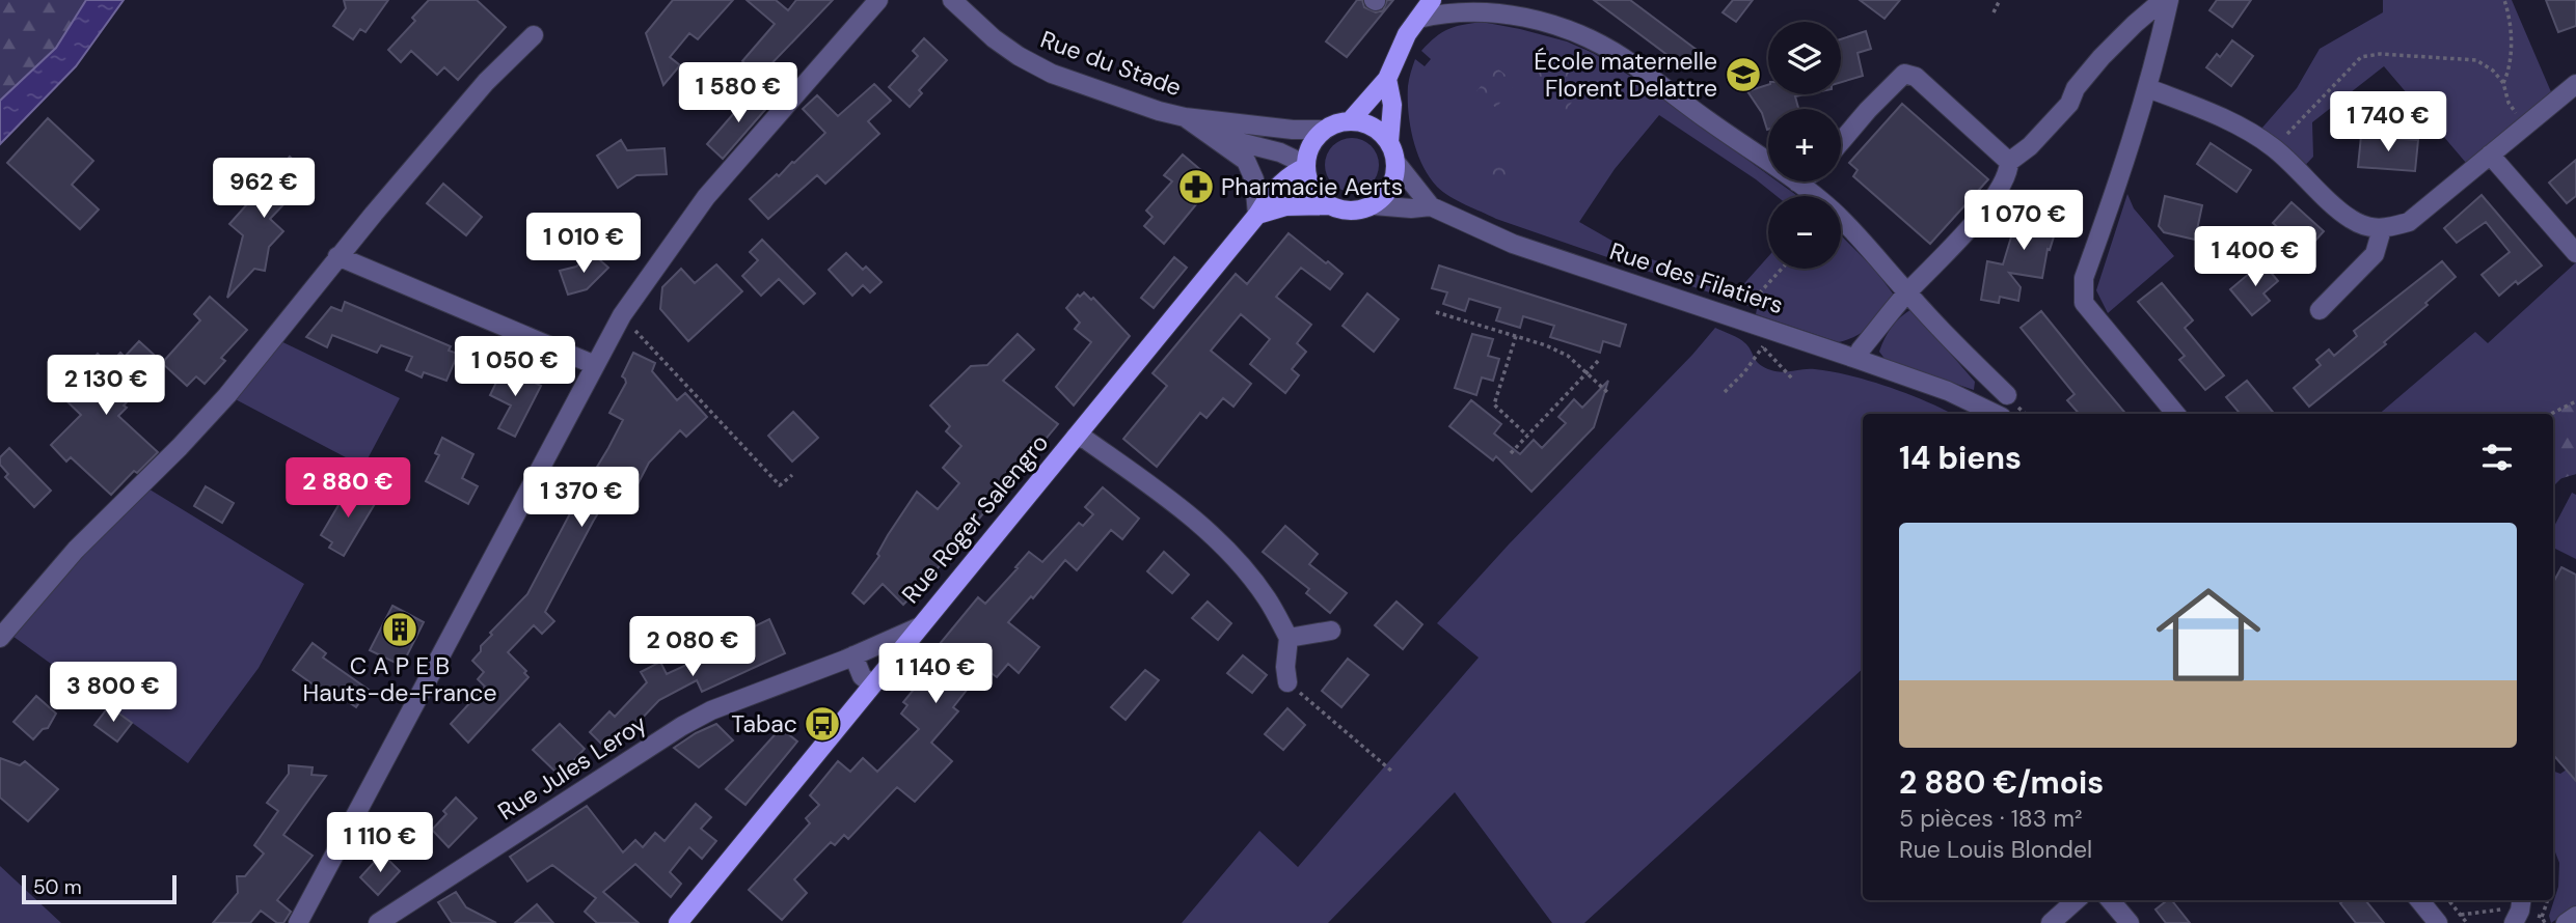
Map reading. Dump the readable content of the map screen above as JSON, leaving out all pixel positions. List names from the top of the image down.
{
  "streets": {
    "main road": ["Rue Roger Salengro"],
    "street": ["Rue du Stade", "Rue des Filatiers", "Rue Jules Leroy"]
  },
  "crossings": [
    ["Rue du Stade", "Rue des Filatiers"],
    ["Rue du Stade", "Rue Roger Salengro"],
    ["Rue des Filatiers", "Rue Roger Salengro"],
    ["Rue Roger Salengro", "Rue Jules Leroy"]
  ],
  "places": {
    "school or university": ["École maternelle Florent Delattre"],
    "pharmacy": ["Pharmacie Aerts"],
    "building": ["C A P E B Hauts-de-France"],
    "bus stop": ["Tabac"]
  },
  "scale_bar": "50 m",
  "page": {
    "map_buttons": ["+", "−"],
    "price": [
      "1 580 €",
      "1 740 €",
      "962 €",
      "1 070 €",
      "1 010 €",
      "1 400 €",
      "1 050 €",
      "2 130 €",
      "2 880 €",
      "1 370 €",
      "2 080 €",
      "1 140 €",
      "3 800 €",
      "1 110 €"
    ],
    "heading": "14 biens",
    "list": [
      {
        "name": "2 880 €/mois",
        "note": "5 pièces · 183 m² · Rue Louis Blondel"
      }
    ],
    "scale": "50 m"
  }
}
